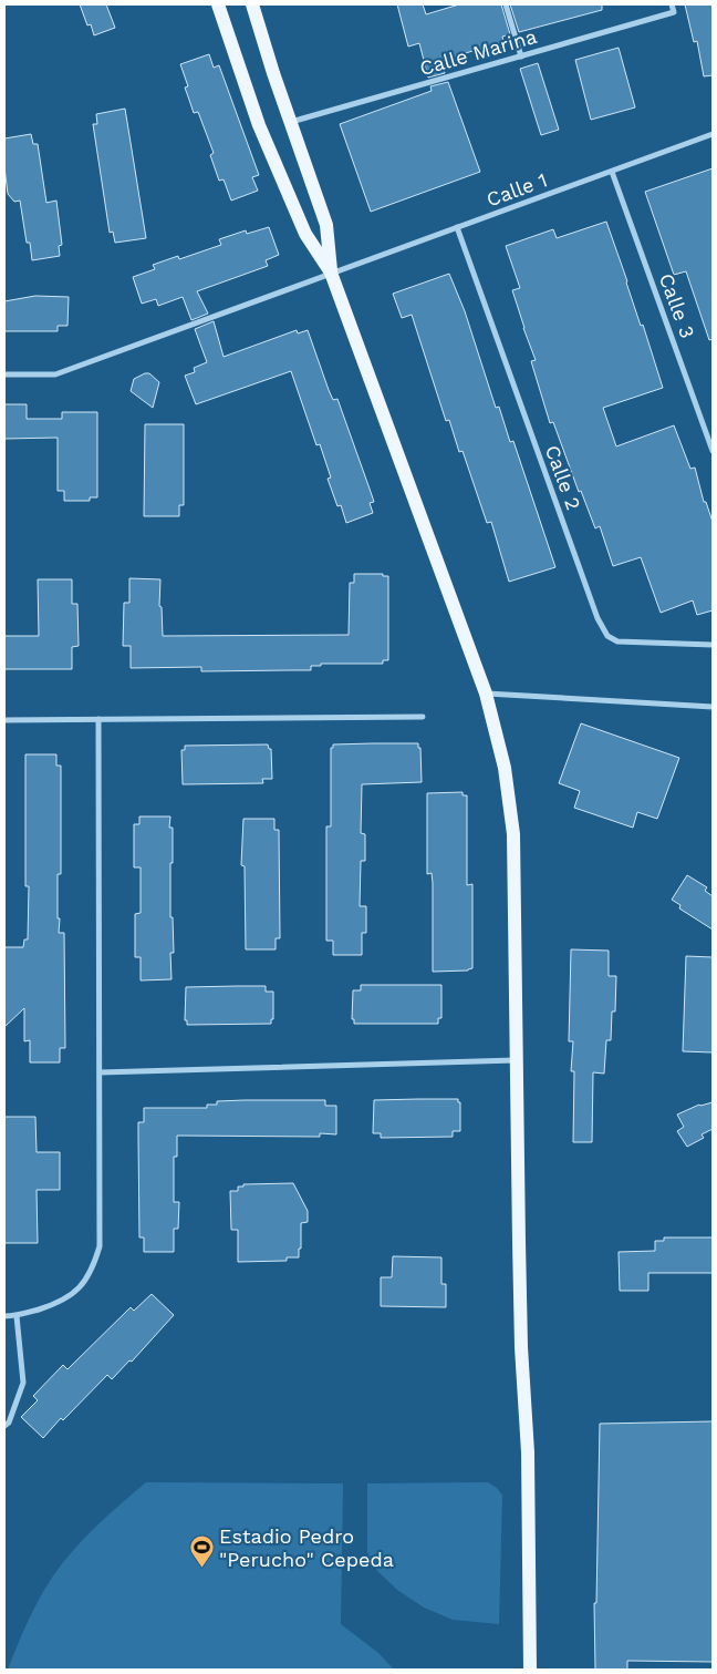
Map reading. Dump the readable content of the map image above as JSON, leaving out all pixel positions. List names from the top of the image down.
{
  "streets": {
    "street": [
      "Calle Marina",
      "Calle 1",
      "Calle 3",
      "Calle 2"
    ]
  },
  "crossings": [
    ["Calle 1", "Calle 3"],
    ["Calle 1", "Calle 2"]
  ],
  "places": {
    "sports": ["Estadio Pedro \"Perucho\" Cepeda"]
  }
}
